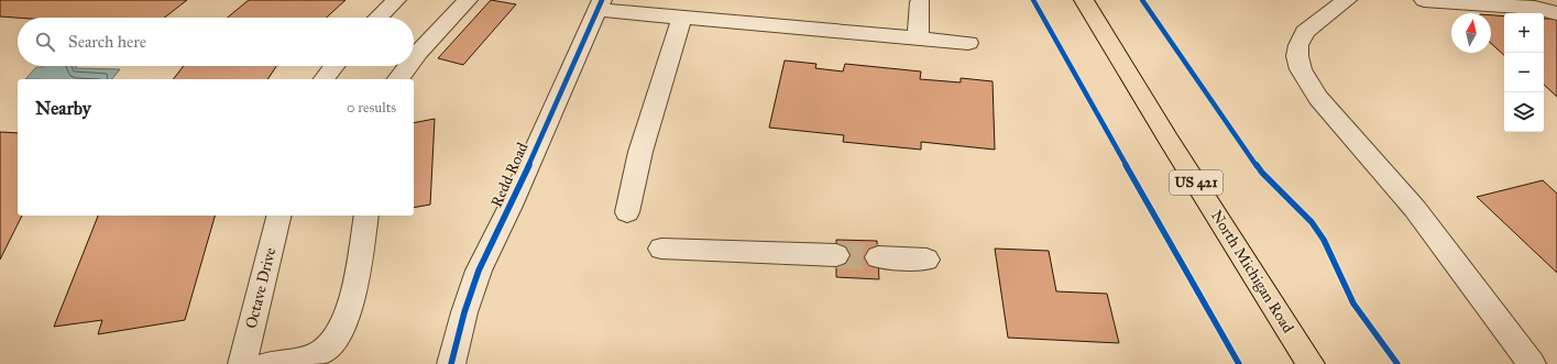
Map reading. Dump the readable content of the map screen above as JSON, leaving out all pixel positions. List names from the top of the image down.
{
  "streets": {
    "main road": ["US 421", "North Michigan Road"],
    "street": ["Redd Road", "Octave Drive"]
  },
  "north": "top",
  "page": {
    "map_buttons": ["+", "−"],
    "search": "Search here",
    "heading": ["Nearby", "0 results"]
  }
}
